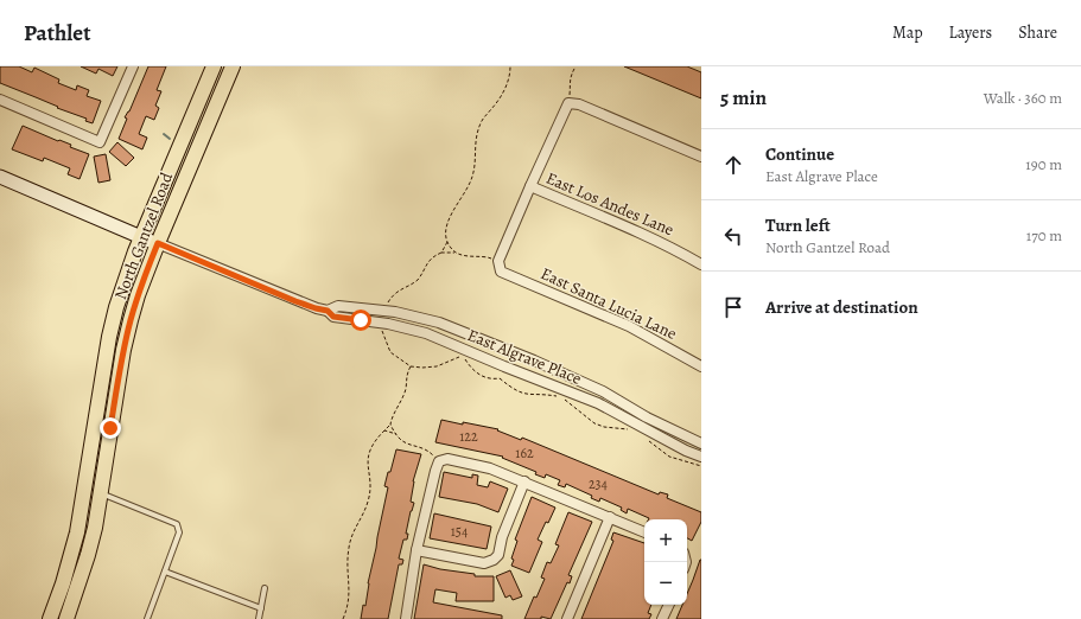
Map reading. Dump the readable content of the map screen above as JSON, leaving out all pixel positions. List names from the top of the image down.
{
  "streets": {
    "main road": ["North Gantzel Road"],
    "street": ["East Los Andes Lane", "East Santa Lucia Lane", "East Algrave Place"]
  },
  "crossings": [
    ["North Gantzel Road", "East Algrave Place"]
  ],
  "house_numbers": [
    "122",
    "162",
    "234",
    "154"
  ],
  "page": {
    "header": "Pathlet",
    "nav": ["Map", "Layers", "Share"],
    "heading": ["5 min", "Walk · 360 m"],
    "list": [
      ["Continue", "East Algrave Place", "190 m"],
      ["Turn left", "North Gantzel Road", "170 m"],
      "Arrive at destination"
    ],
    "map_buttons": ["+", "−"]
  }
}
